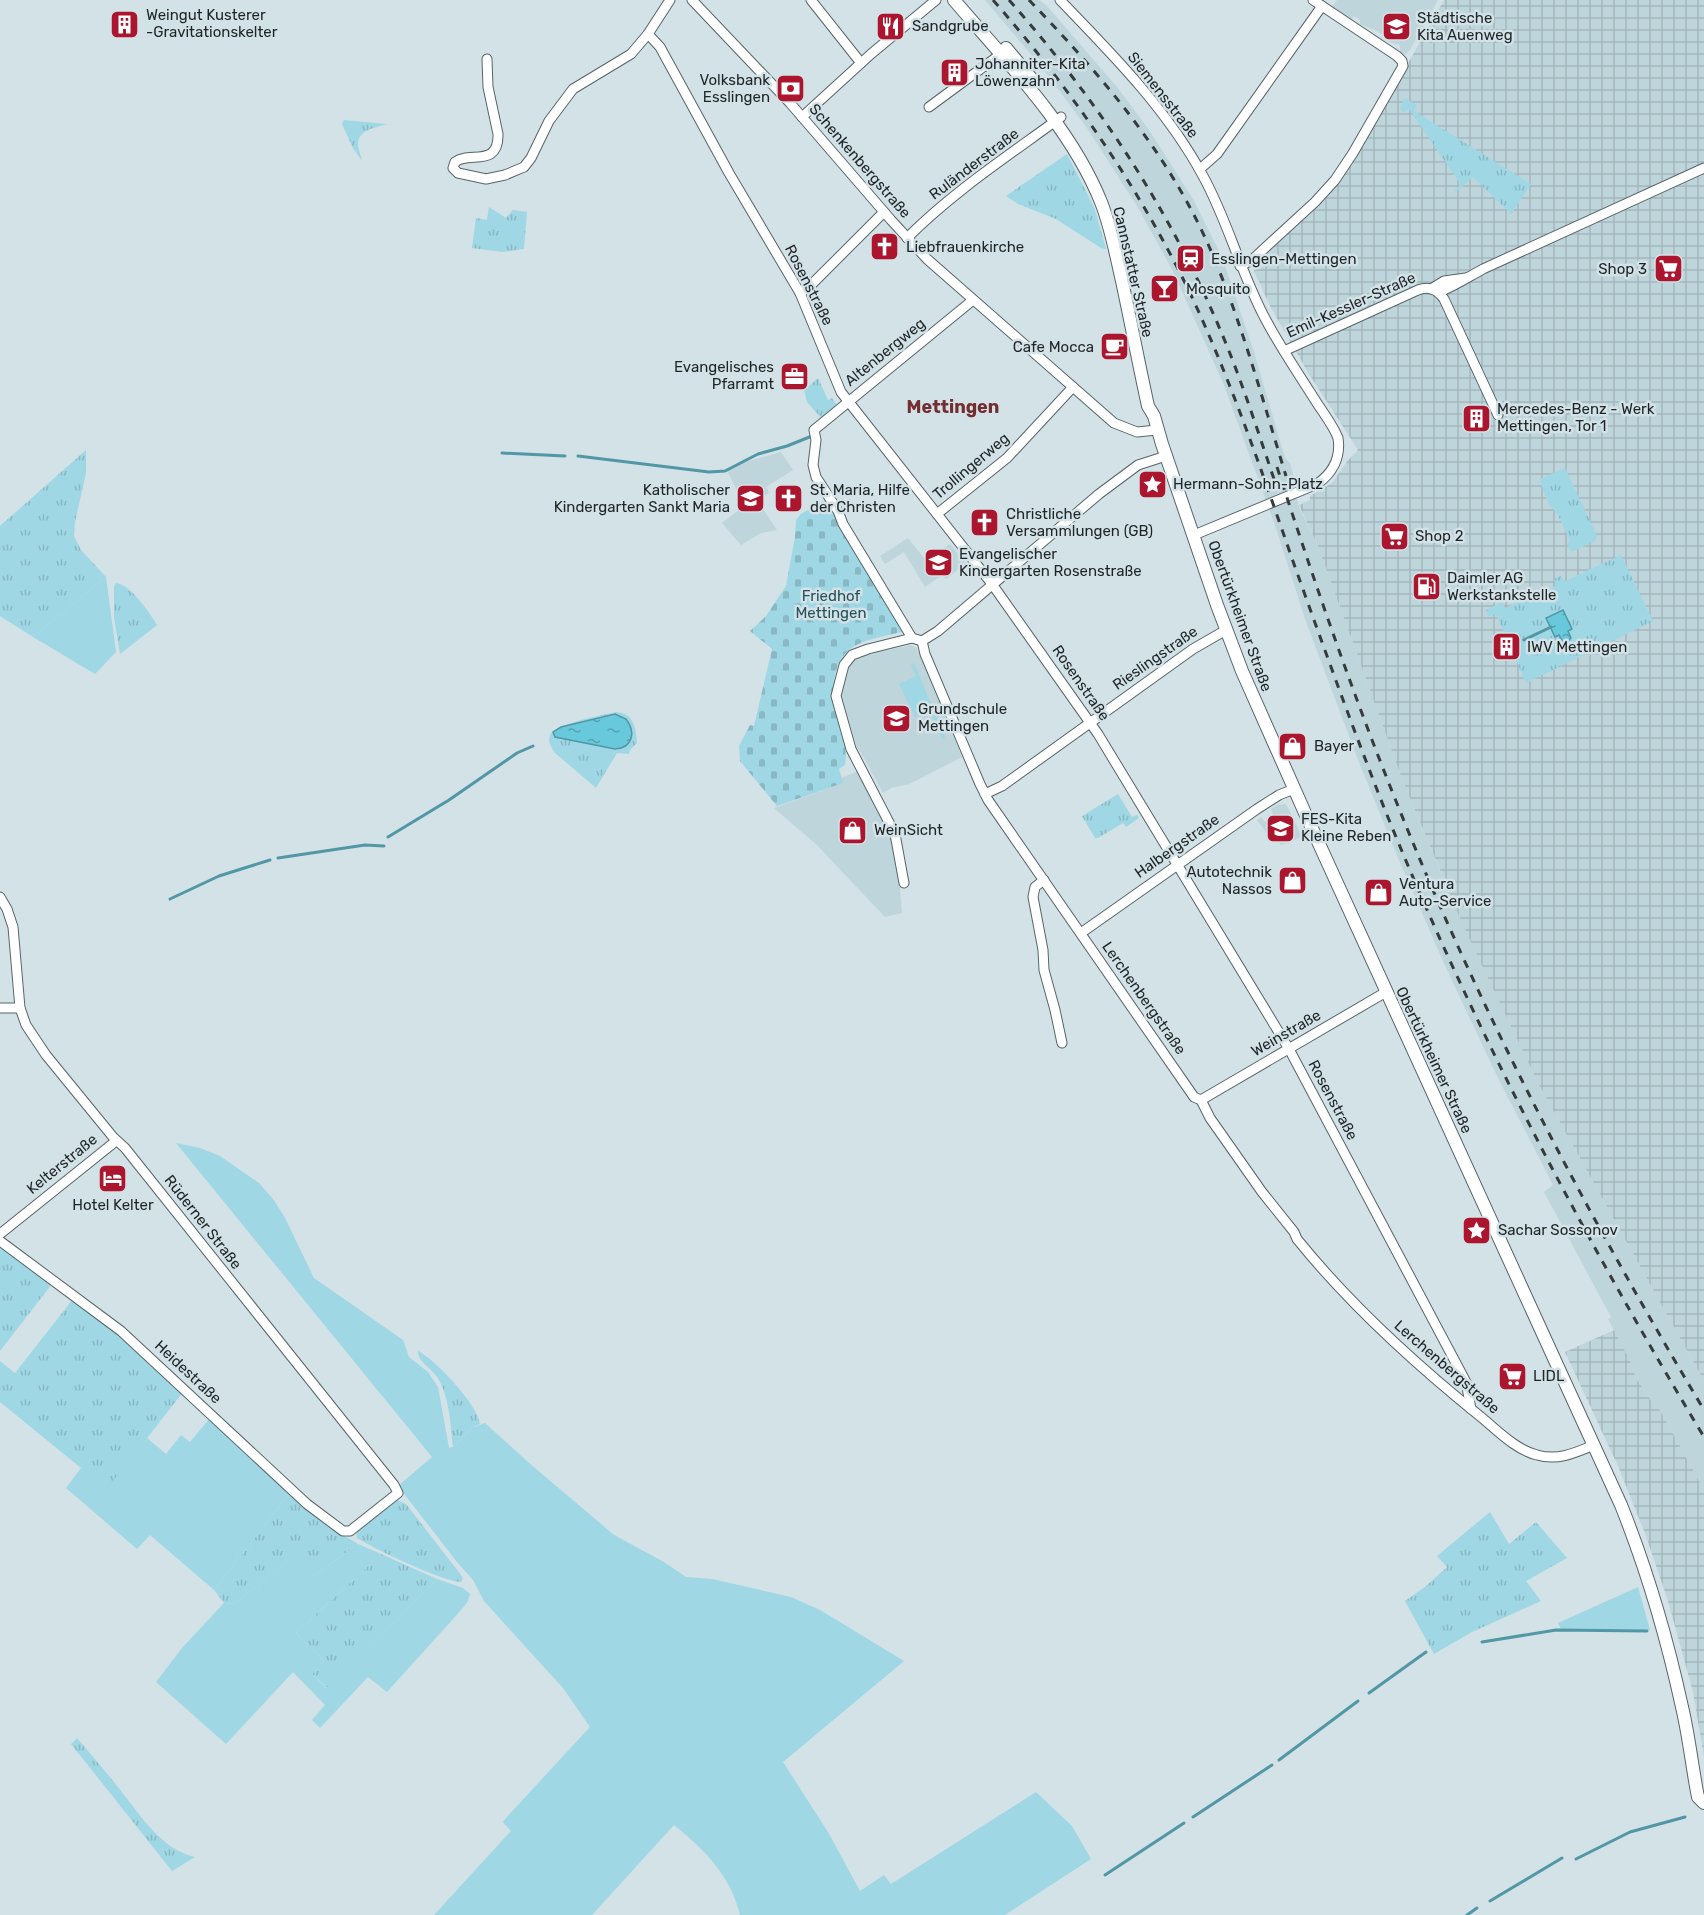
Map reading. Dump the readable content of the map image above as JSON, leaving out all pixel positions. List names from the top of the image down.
{
  "streets": {
    "main road": ["Cannstatter Straße", "Obertürkheimer Straße"],
    "street": [
      "Siemensstraße",
      "Schenkenbergstraße",
      "Ruländerstraße",
      "Rosenstraße",
      "Emil-Kessler-Straße",
      "Altenbergweg",
      "Trollingerweg",
      "Rieslingstraße",
      "Halbergstraße",
      "Lerchenbergstraße",
      "Weinstraße",
      "Kelterstraße",
      "Rüderner Straße",
      "Heidestraße"
    ]
  },
  "crossings": [
    ["Siemensstraße", "Emil-Kessler-Straße"],
    ["Schenkenbergstraße", "Ruländerstraße"],
    ["Schenkenbergstraße", "Cannstatter Straße"],
    ["Schenkenbergstraße", "Altenbergweg"],
    ["Schenkenbergstraße", "Trollingerweg"],
    ["Ruländerstraße", "Cannstatter Straße"],
    ["Cannstatter Straße", "Obertürkheimer Straße"],
    ["Rosenstraße", "Altenbergweg"],
    ["Rosenstraße", "Trollingerweg"],
    ["Rosenstraße", "Rieslingstraße"],
    ["Rosenstraße", "Halbergstraße"],
    ["Rosenstraße", "Lerchenbergstraße"],
    ["Rosenstraße", "Weinstraße"],
    ["Emil-Kessler-Straße", "Obertürkheimer Straße"],
    ["Altenbergweg", "Lerchenbergstraße"],
    ["Obertürkheimer Straße", "Rieslingstraße"],
    ["Obertürkheimer Straße", "Halbergstraße"],
    ["Obertürkheimer Straße", "Lerchenbergstraße"],
    ["Obertürkheimer Straße", "Weinstraße"],
    ["Rieslingstraße", "Lerchenbergstraße"],
    ["Halbergstraße", "Lerchenbergstraße"],
    ["Lerchenbergstraße", "Weinstraße"],
    ["Kelterstraße", "Rüderner Straße"],
    ["Rüderner Straße", "Heidestraße"]
  ],
  "districts": ["Mettingen"],
  "parks": ["Friedhof Mettingen"],
  "places": {
    "building": [
      "Weingut Kusterer -Gravitationskelter",
      "Johanniter-Kita Löwenzahn",
      "Mercedes-Benz - Werk Mettingen, Tor 1",
      "IWV Mettingen"
    ],
    "restaurant": ["Sandgrube"],
    "school or university": [
      "Städtische Kita Auenweg",
      "Katholischer Kindergarten Sankt Maria",
      "Evangelischer Kindergarten Rosenstraße",
      "Grundschule Mettingen",
      "FES-Kita Kleine Reben"
    ],
    "bank": ["Volksbank Esslingen"],
    "church": ["Liebfrauenkirche", "St. Maria, Hilfe der Christen", "Christliche Versammlungen (GB)"],
    "station": ["Esslingen-Mettingen"],
    "supermarket": ["Shop 3", "Shop 2", "LIDL"],
    "bar": ["Mosquito"],
    "cafe": ["Cafe Mocca"],
    "office": ["Evangelisches Pfarramt"],
    "place": ["Hermann-Sohn-Platz", "Sachar Sossonov"],
    "fuel station": ["Daimler AG Werkstankstelle"],
    "shop": [
      "Bayer",
      "WeinSicht",
      "Autotechnik Nassos",
      "Ventura Auto-Service"
    ],
    "hotel": ["Hotel Kelter"]
  }
}
